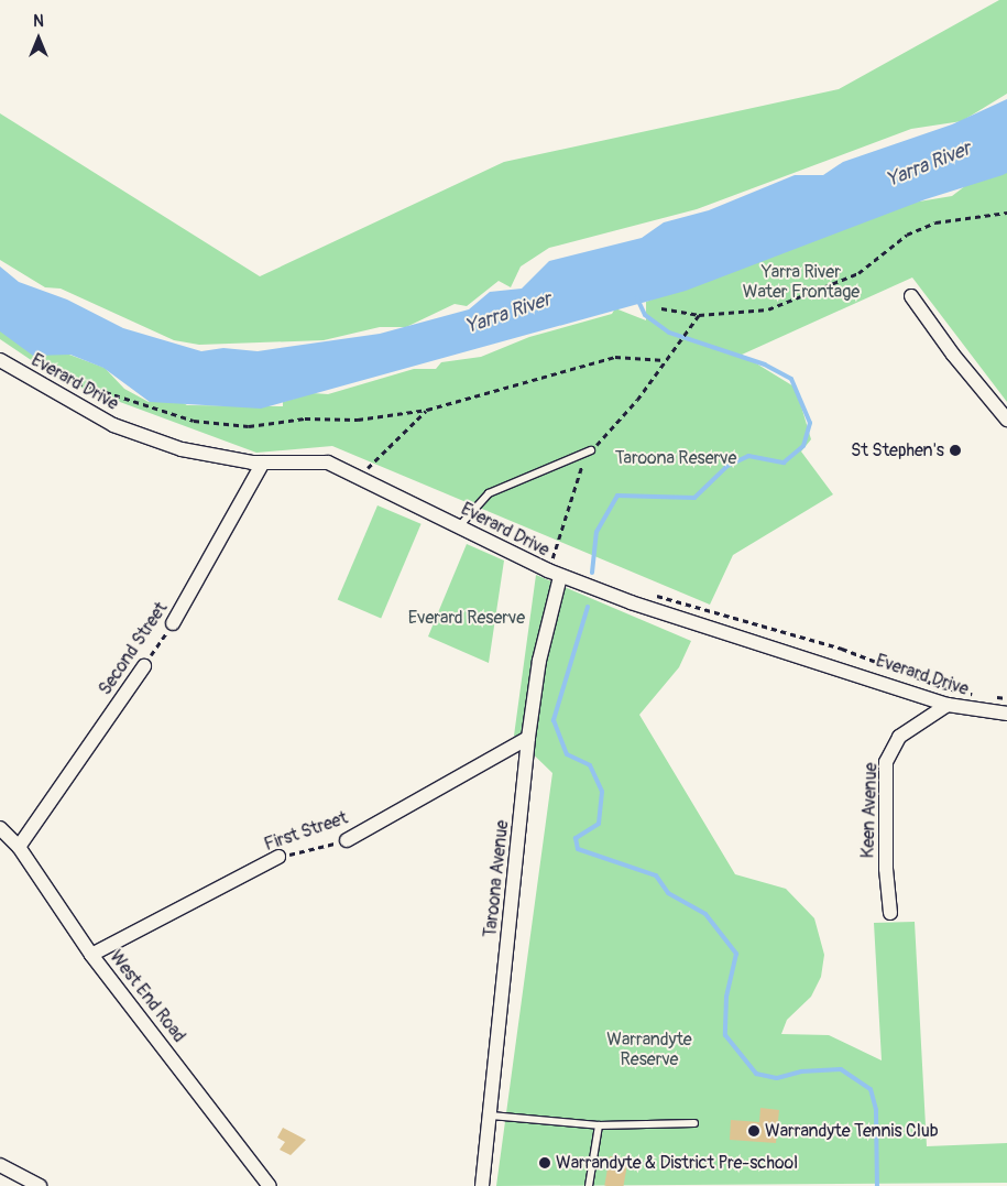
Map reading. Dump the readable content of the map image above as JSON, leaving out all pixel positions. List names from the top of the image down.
{
  "streets": {
    "street": [
      "Everard Drive",
      "Second Street",
      "Keen Avenue",
      "First Street",
      "Taroona Avenue",
      "West End Road"
    ]
  },
  "crossings": [
    ["Everard Drive", "Second Street"],
    ["Everard Drive", "Keen Avenue"],
    ["Everard Drive", "Taroona Avenue"],
    ["Second Street", "West End Road"],
    ["First Street", "Taroona Avenue"],
    ["First Street", "West End Road"]
  ],
  "water": ["Yarra River"],
  "parks": [
    "Yarra River Water Frontage",
    "Taroona Reserve",
    "Everard Reserve",
    "Warrandyte Reserve"
  ],
  "places": ["St Stephen's", "Warrandyte Tennis Club", "Warrandyte & District Pre-school"],
  "north": "top"
}
